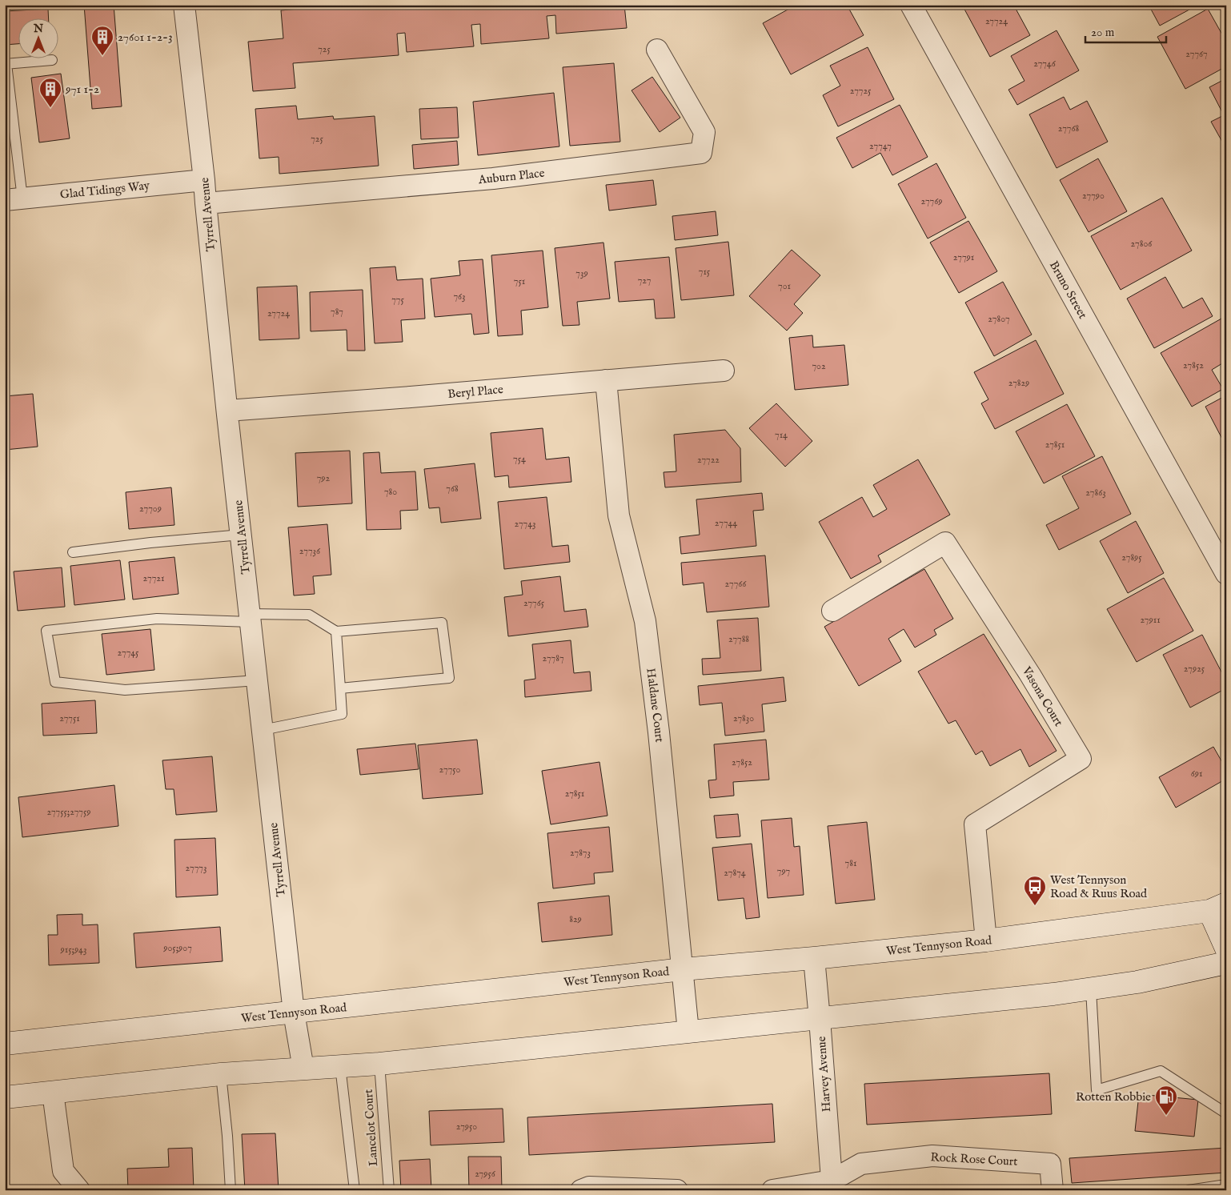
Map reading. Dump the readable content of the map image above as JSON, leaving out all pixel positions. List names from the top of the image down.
{
  "streets": {
    "main road": ["West Tennyson Road"],
    "street": [
      "Auburn Place",
      "Glad Tidings Way",
      "Tyrrell Avenue",
      "Bruno Street",
      "Beryl Place",
      "Vasona Court",
      "Haldane Court",
      "Harvey Avenue",
      "Rock Rose Court"
    ],
    "lane": ["Lancelot Court"]
  },
  "crossings": [
    ["Auburn Place", "Tyrrell Avenue"],
    ["Glad Tidings Way", "Tyrrell Avenue"],
    ["Tyrrell Avenue", "Beryl Place"],
    ["Tyrrell Avenue", "West Tennyson Road"],
    ["Beryl Place", "Haldane Court"],
    ["Vasona Court", "West Tennyson Road"],
    ["Haldane Court", "West Tennyson Road"],
    ["West Tennyson Road", "Harvey Avenue"],
    ["Harvey Avenue", "Rock Rose Court"]
  ],
  "places": {
    "building": ["27601 1-2-3", "971 1-2"],
    "bus stop": ["West Tennyson Road & Ruus Road"],
    "fuel station": ["Rotten Robbie"]
  },
  "house_numbers": [
    "27724",
    "725",
    "27767",
    "27746",
    "27725",
    "27768",
    "725",
    "27747",
    "27790",
    "27769",
    "27806",
    "27791",
    "715",
    "739",
    "727",
    "751",
    "701",
    "763",
    "775",
    "787",
    "27724",
    "27807",
    "27852",
    "702",
    "27829",
    "714",
    "27851",
    "754",
    "27722",
    "792",
    "768",
    "780",
    "27863",
    "27709",
    "27744",
    "27743",
    "27736",
    "27895",
    "27721",
    "27766",
    "27765",
    "27911",
    "27788",
    "27745",
    "27787",
    "27925",
    "27751",
    "27830",
    "27852",
    "27750",
    "691",
    "27851",
    "27755;27759",
    "27873",
    "781",
    "27773",
    "797",
    "27874",
    "829",
    "905;907",
    "915;943",
    "27950",
    "27956"
  ],
  "scale_bar": "20 m",
  "north": "top"
}
